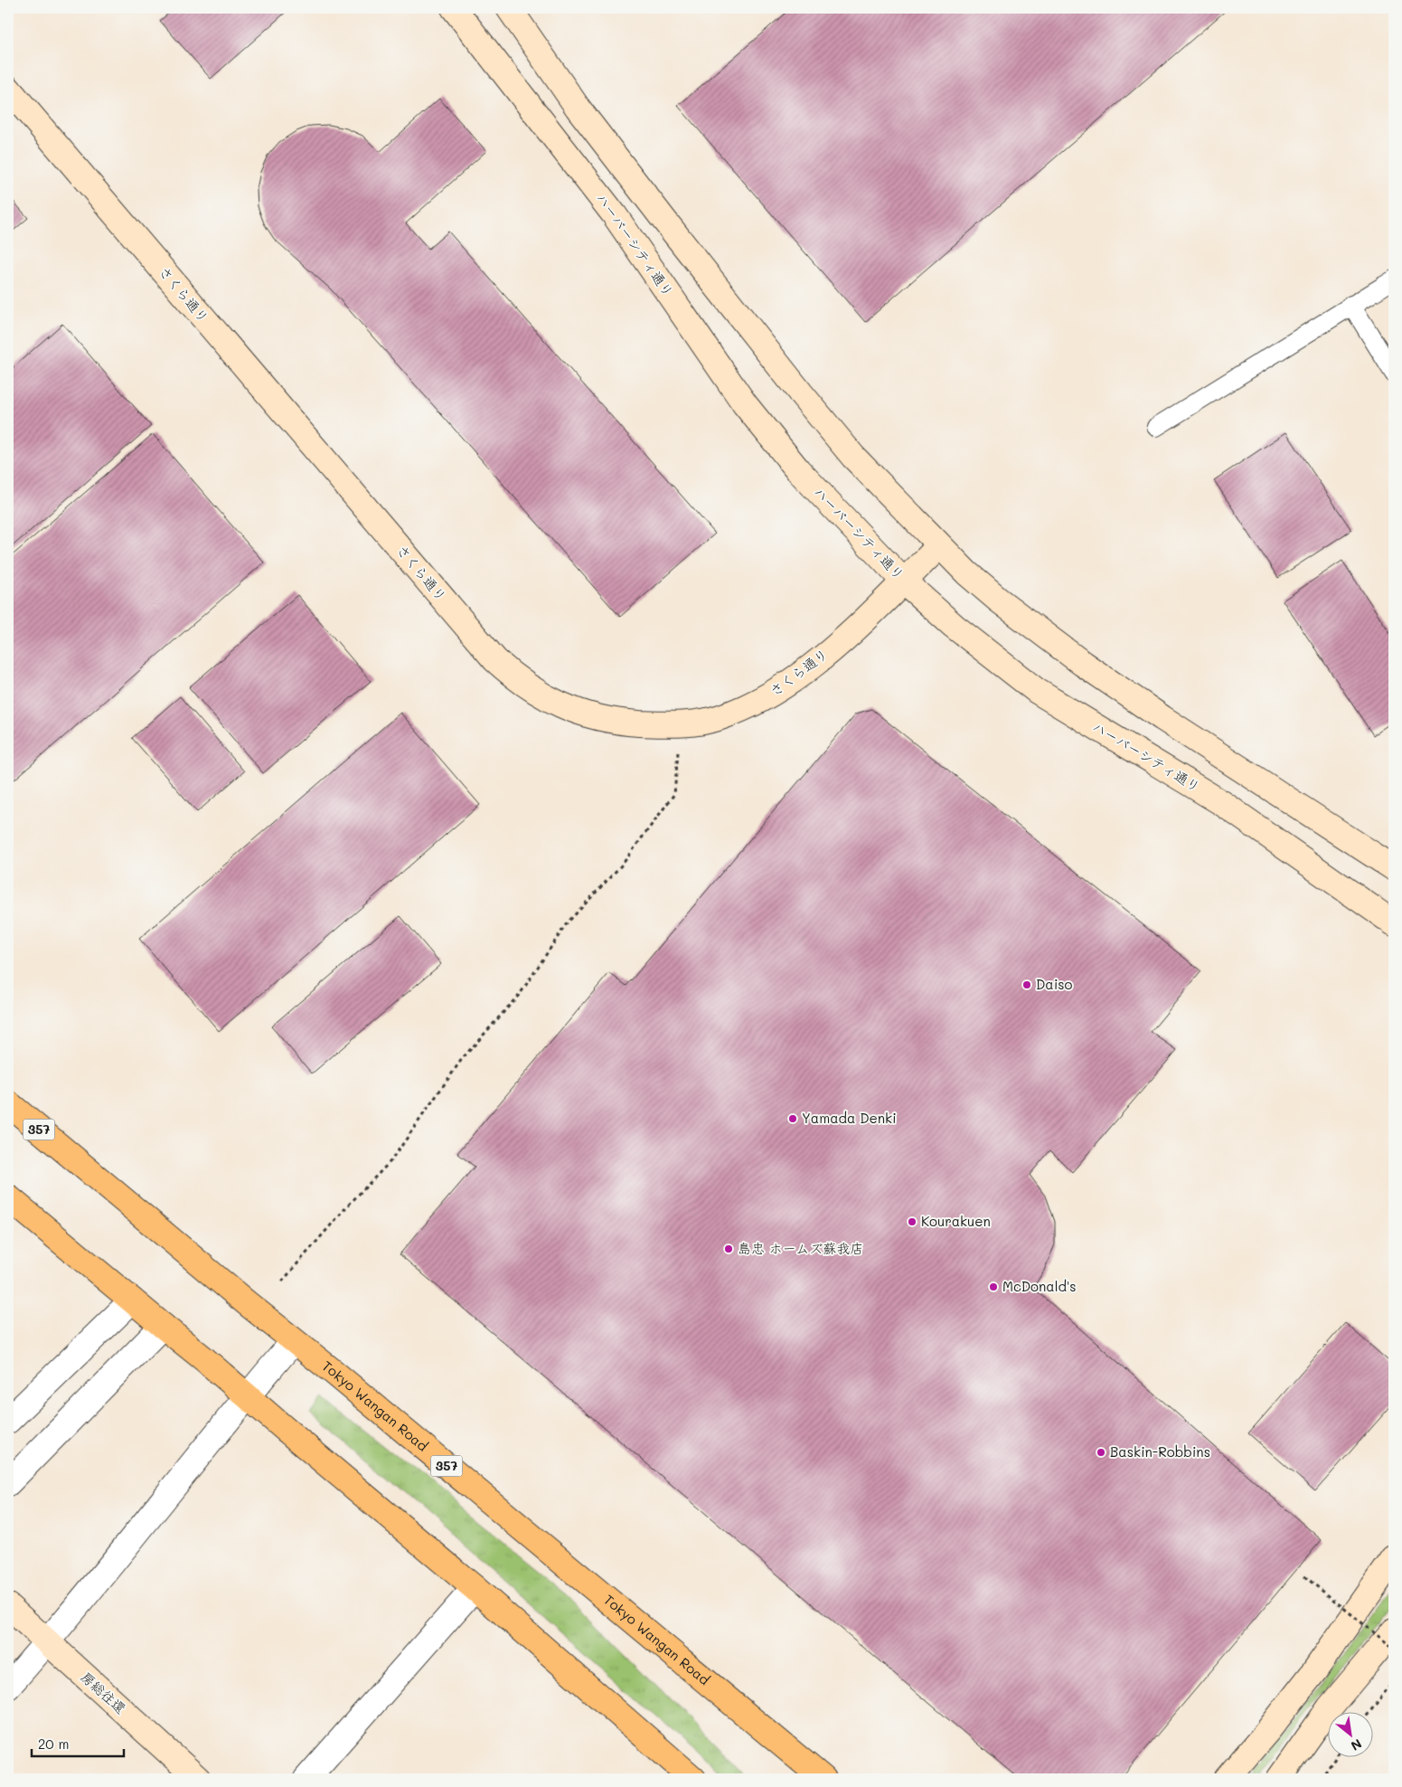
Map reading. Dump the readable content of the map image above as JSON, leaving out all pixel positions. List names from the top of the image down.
{
  "streets": {
    "highway": ["357", "Tokyo Wangan Road"],
    "street": ["ハーバーシティ通り", "さくら通り", "房総往還"]
  },
  "crossings": [
    ["ハーバーシティ通り", "さくら通り"]
  ],
  "places": [
    "Daiso",
    "Yamada Denki",
    "Kourakuen",
    "島忠 ホームズ蘇我店",
    "McDonald's",
    "Baskin-Robbins"
  ],
  "scale_bar": "20 m",
  "north": "bottom right"
}
